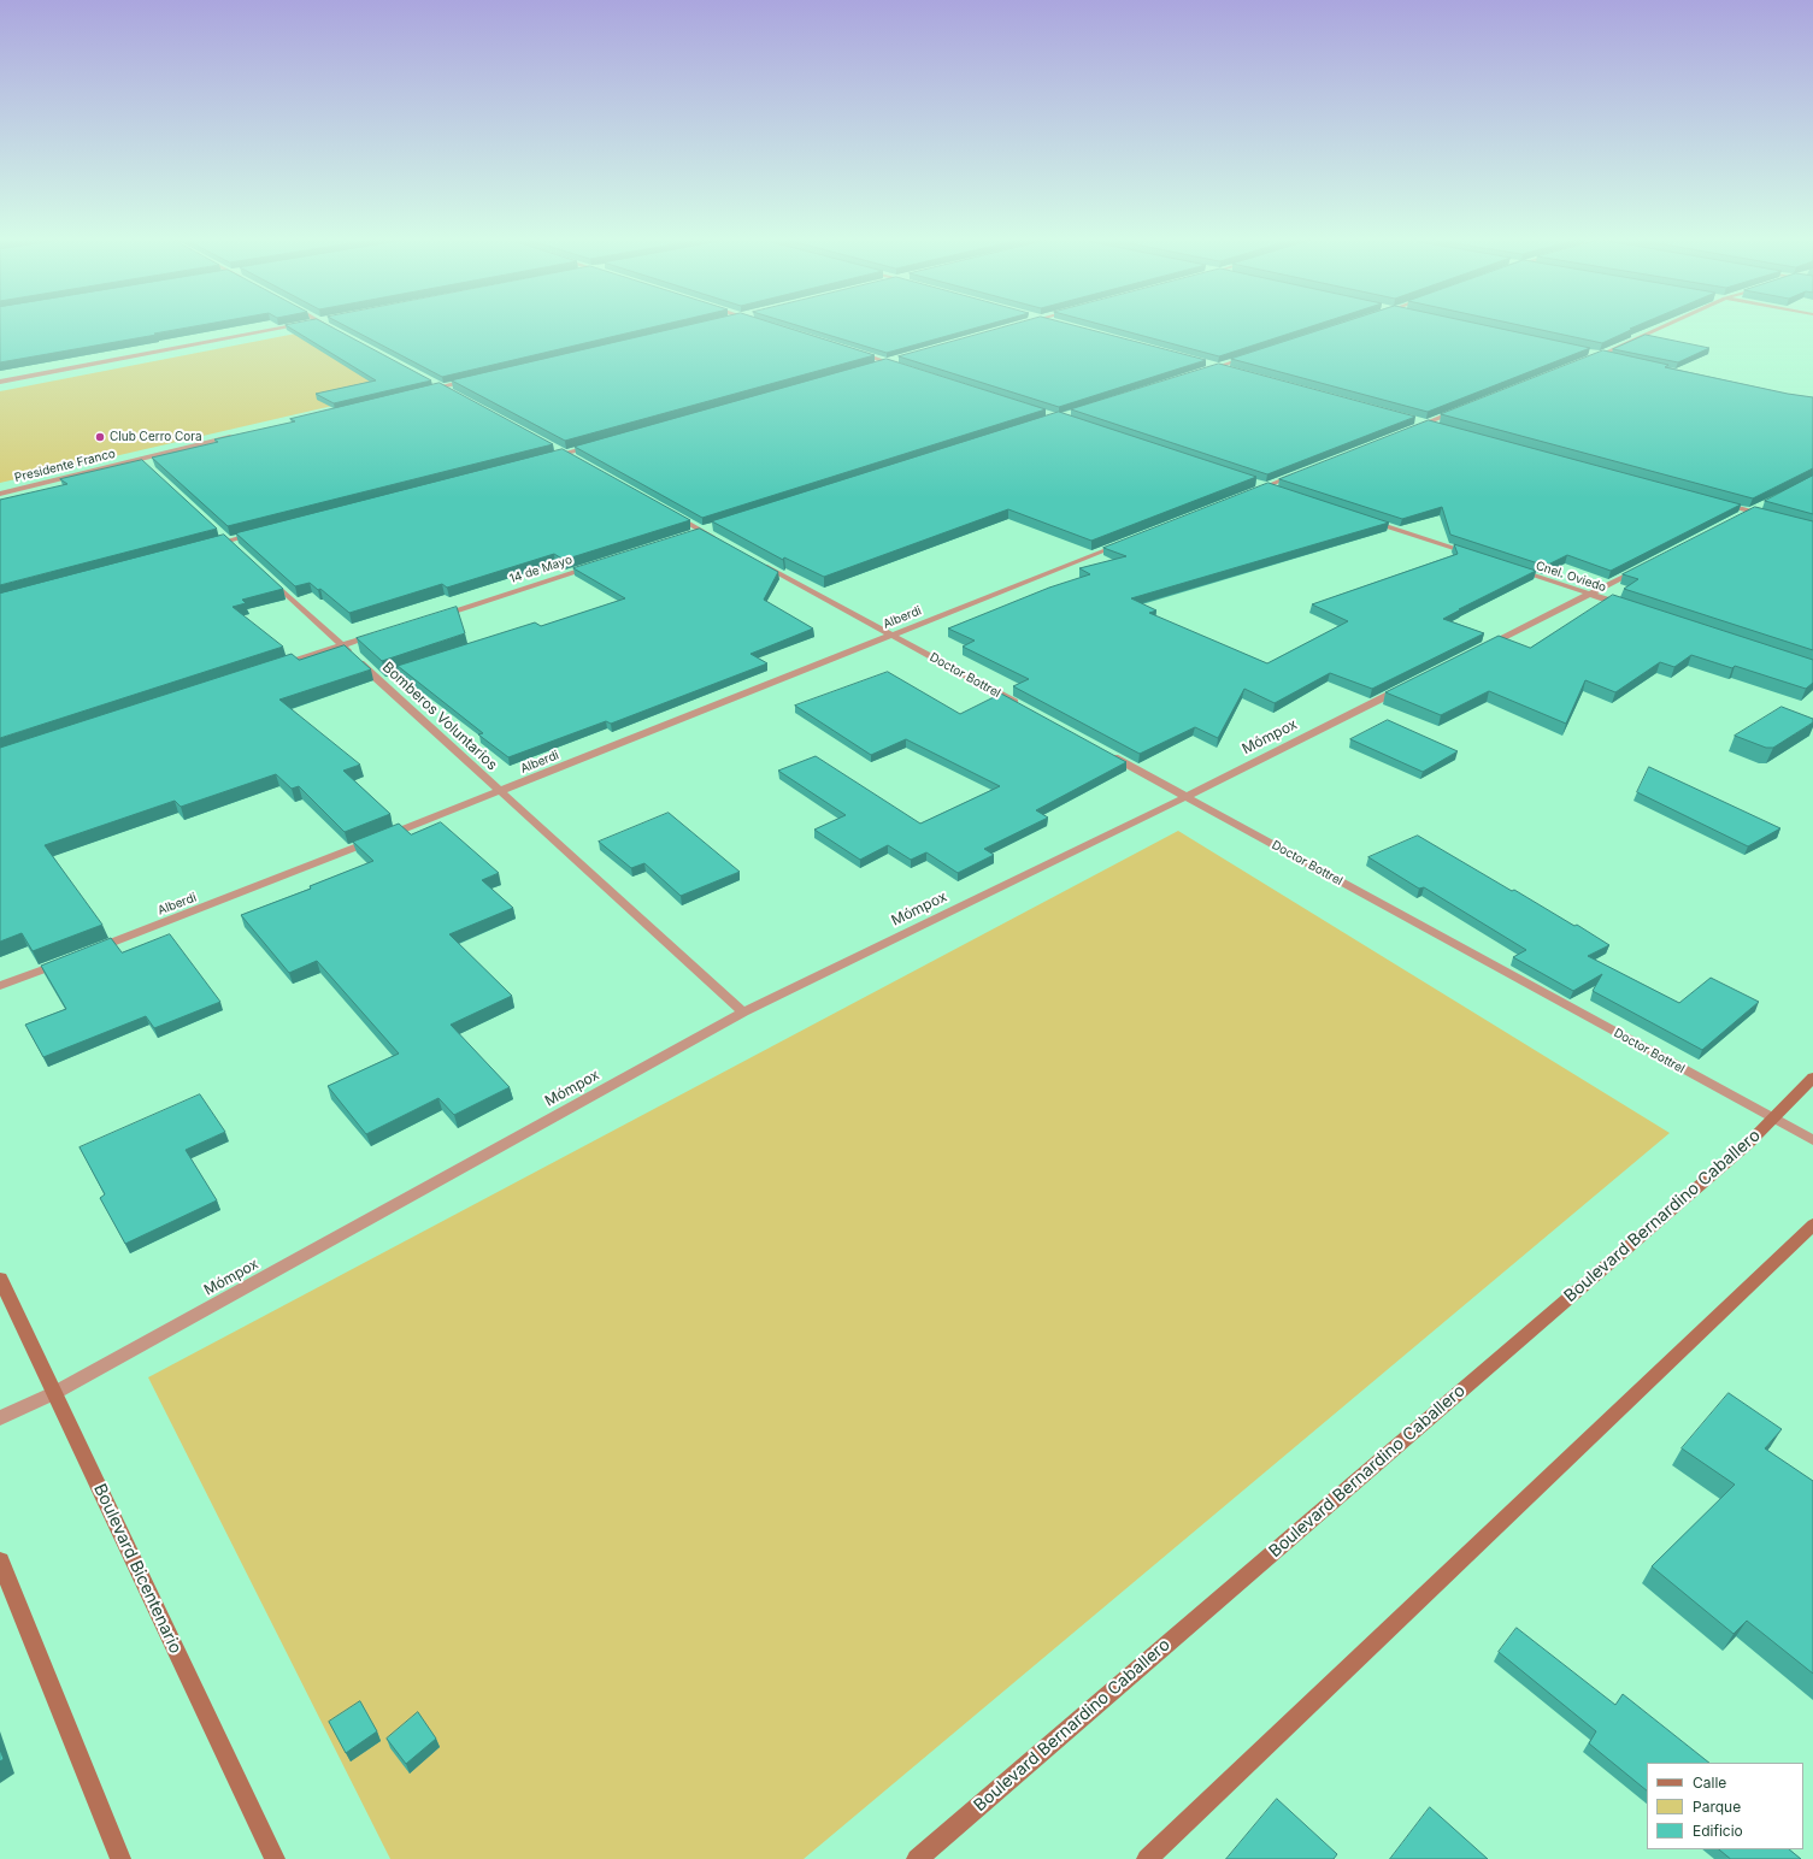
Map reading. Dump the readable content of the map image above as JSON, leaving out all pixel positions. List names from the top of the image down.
{
  "streets": {
    "main road": ["Boulevard Bernardino Caballero", "Boulevard Bicentenario"],
    "street": [
      "Presidente Franco",
      "14 de Mayo",
      "Cnel. Oviedo",
      "Alberdi",
      "Doctor Bottrel",
      "Bomberos Voluntarios",
      "Mómpox"
    ]
  },
  "crossings": [
    ["Alberdi", "Doctor Bottrel"],
    ["Alberdi", "Bomberos Voluntarios"],
    ["Doctor Bottrel", "Mómpox"],
    ["Doctor Bottrel", "Boulevard Bernardino Caballero"],
    ["Bomberos Voluntarios", "Mómpox"],
    ["Mómpox", "Boulevard Bicentenario"]
  ],
  "places": ["Club Cerro Cora"],
  "legend": ["Calle", "Parque", "Edificio"]
}
